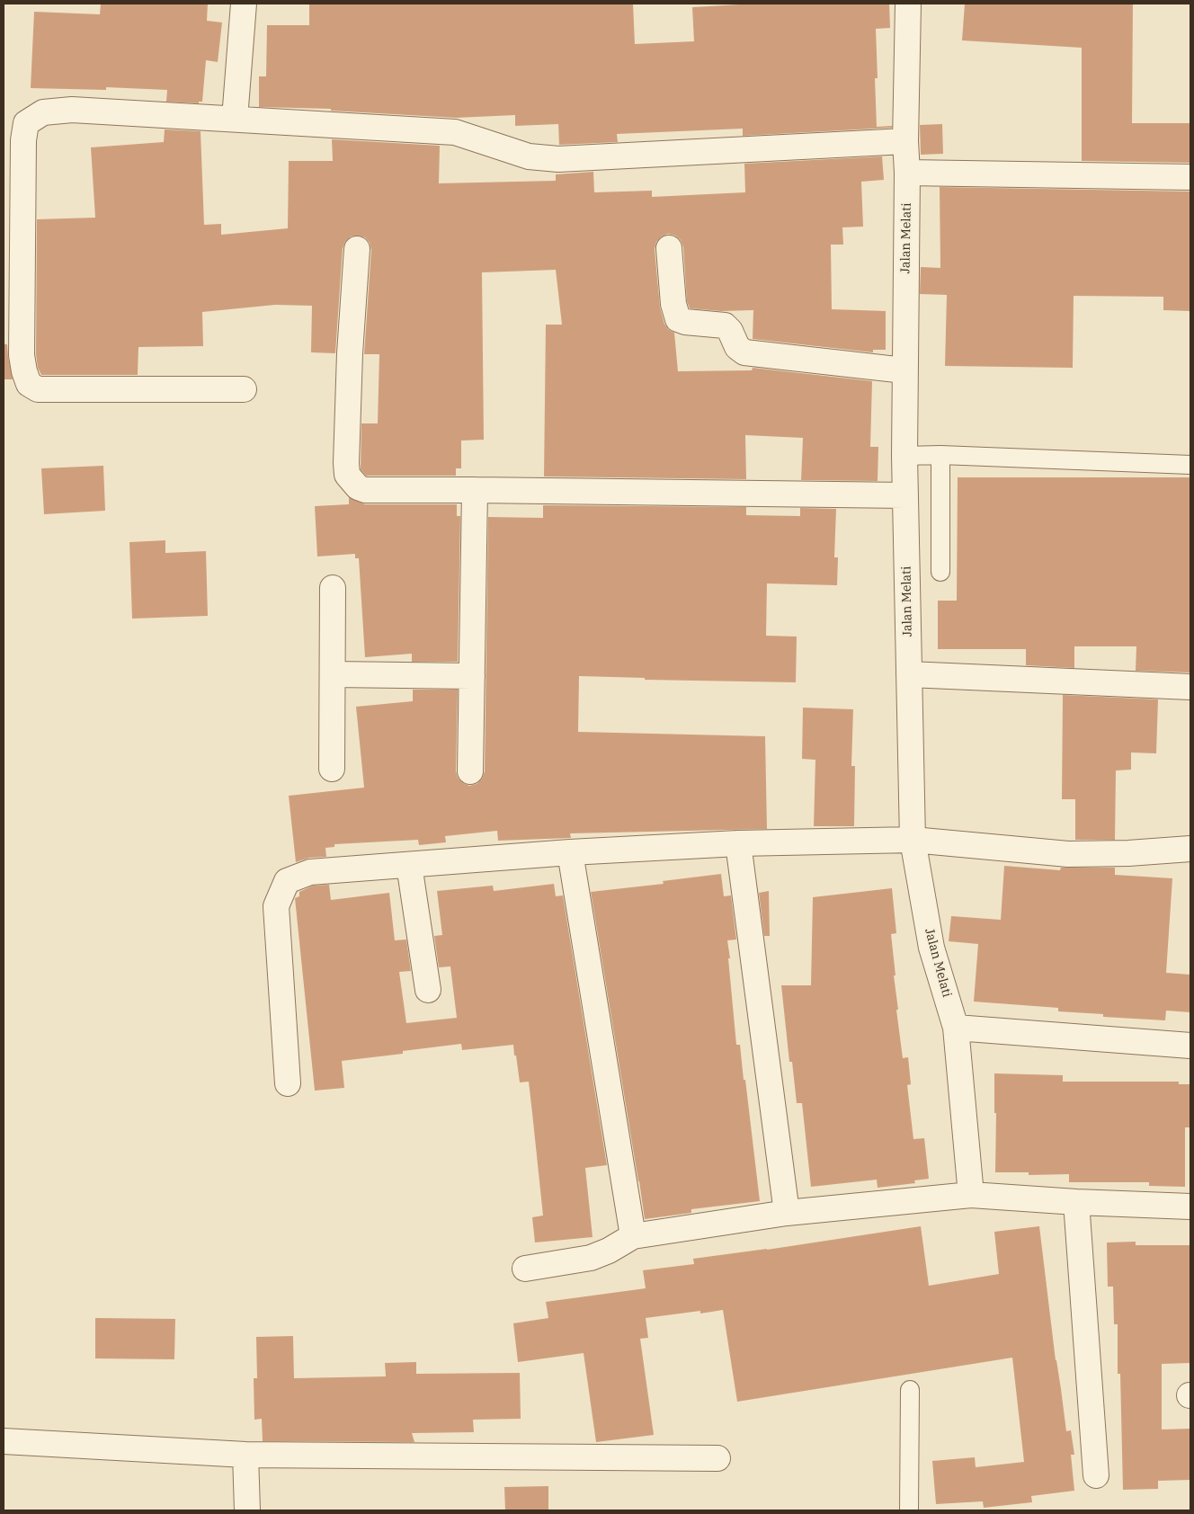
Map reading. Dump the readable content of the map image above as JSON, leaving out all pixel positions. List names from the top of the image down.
{
  "streets": {
    "street": ["Jalan Melati"]
  }
}
